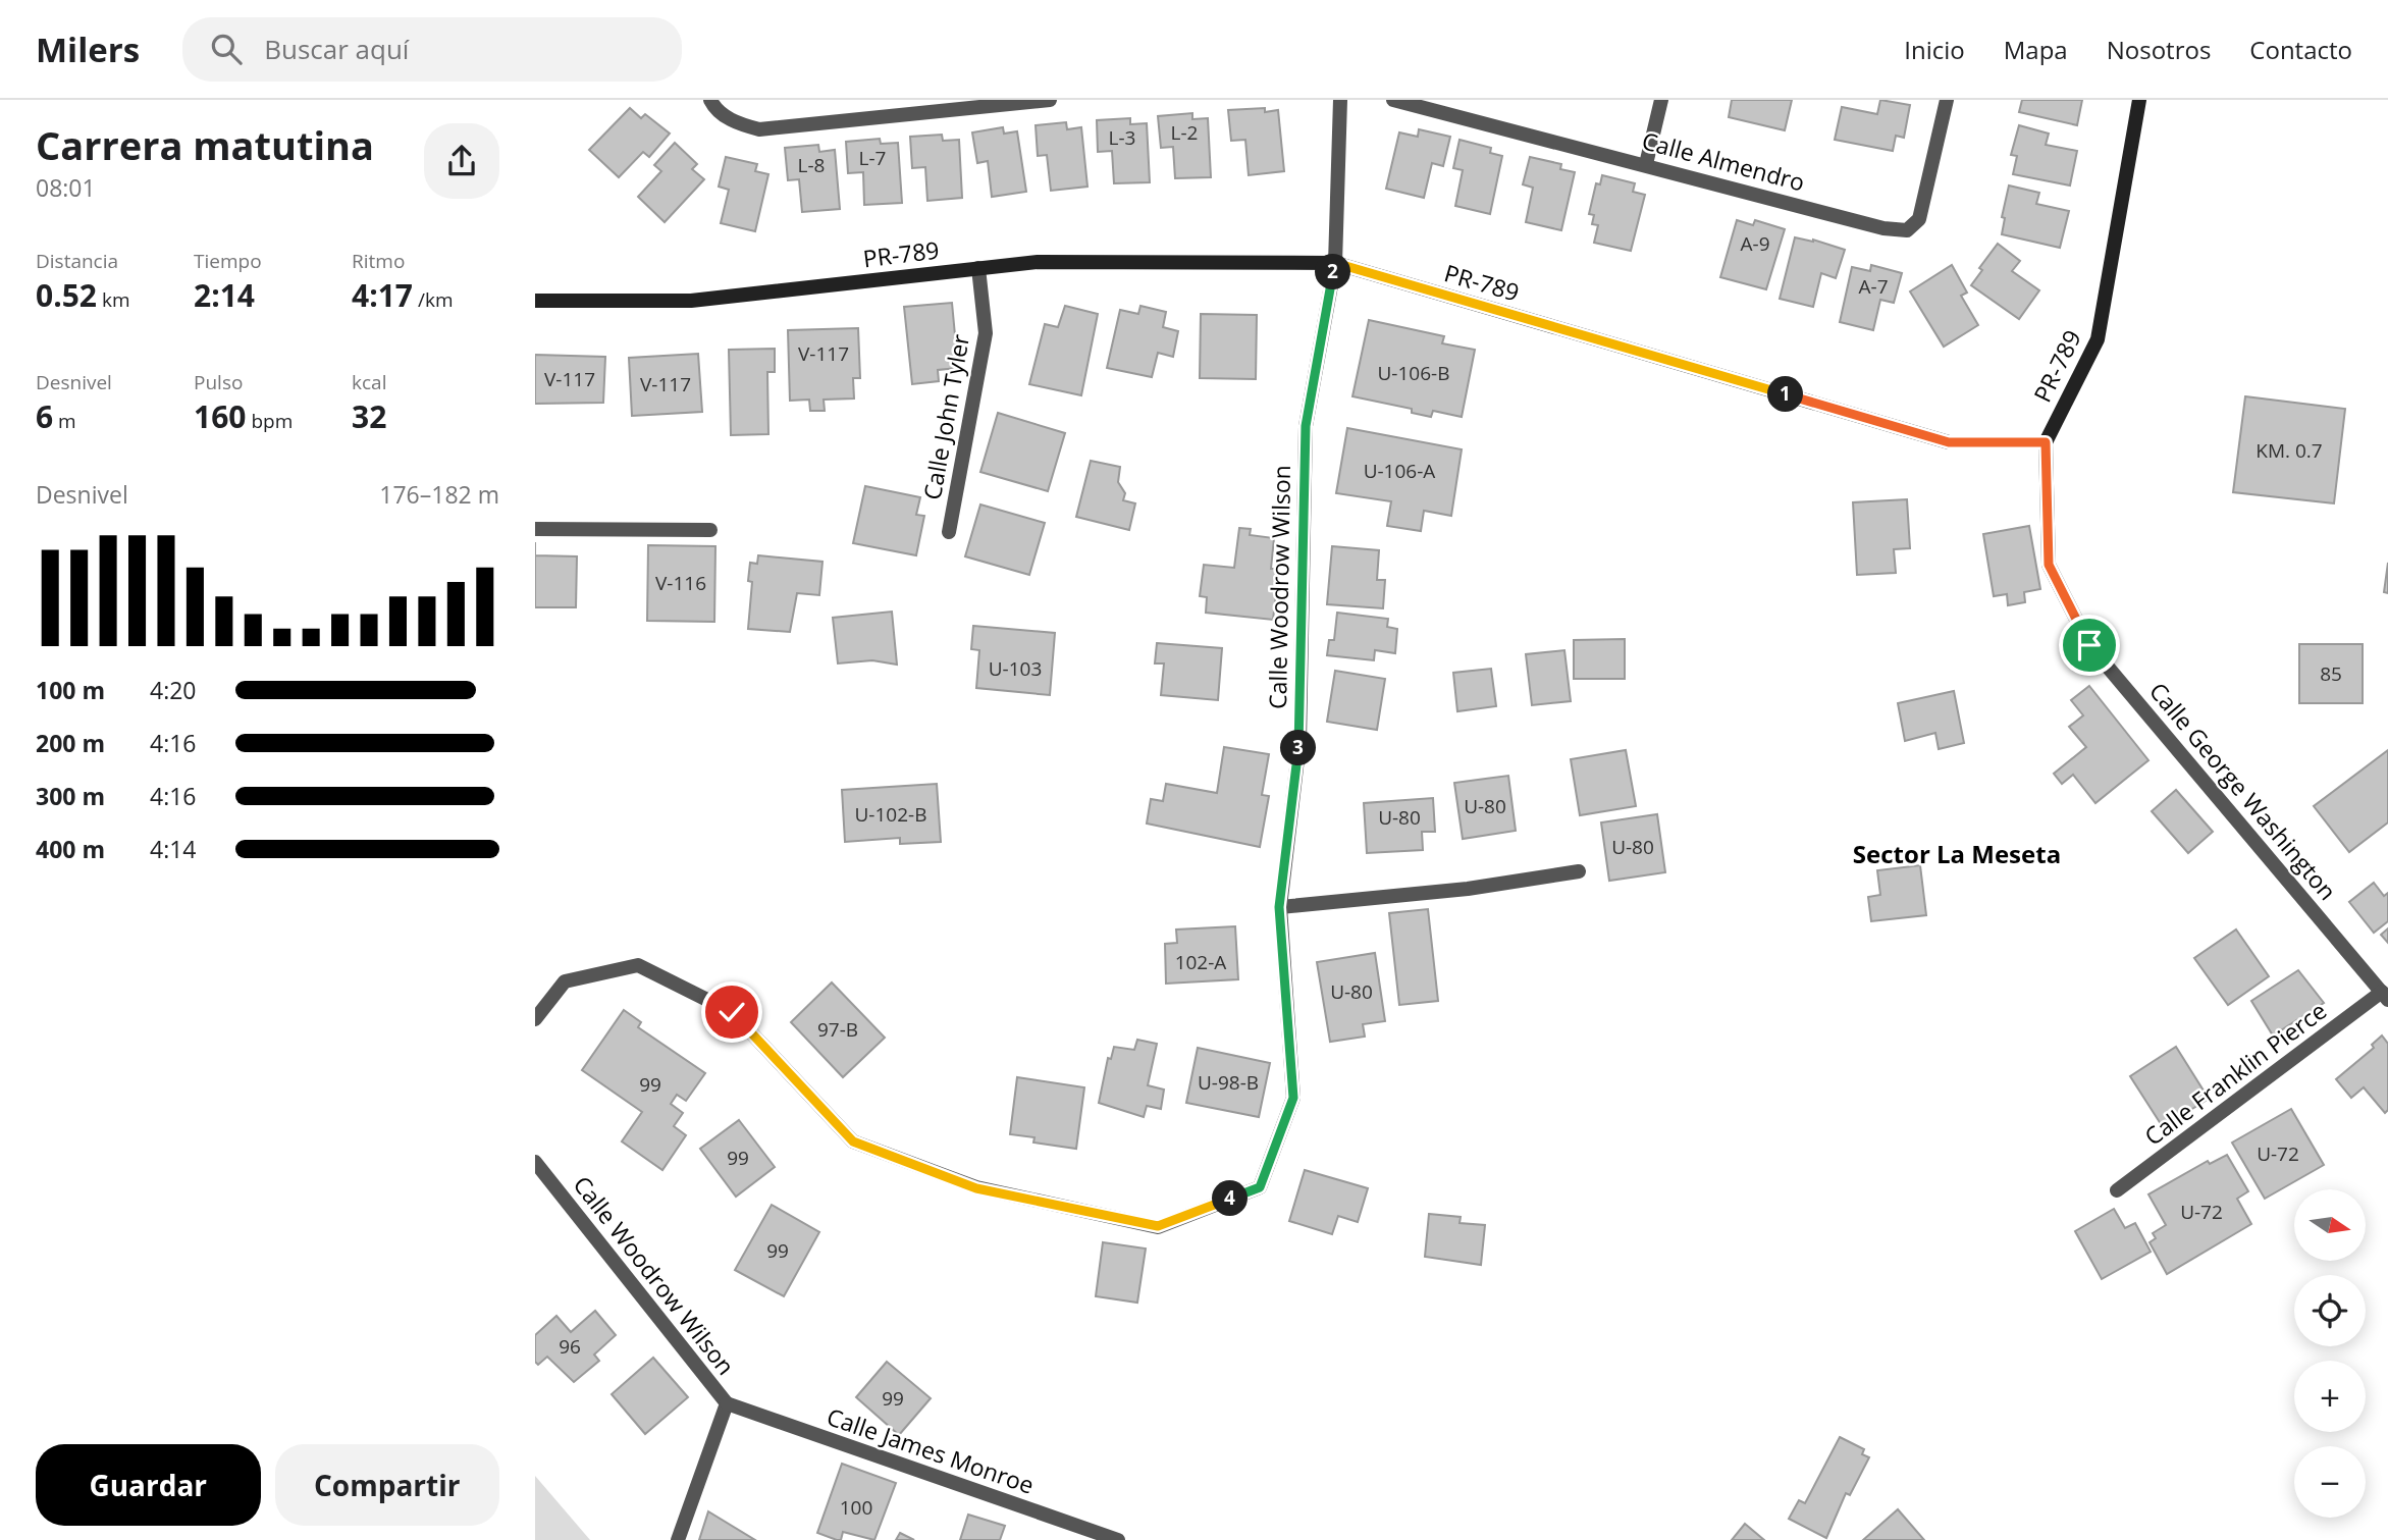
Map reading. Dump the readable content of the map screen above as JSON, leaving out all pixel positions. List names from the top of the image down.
{
  "streets": {
    "street": [
      "Calle Almendro",
      "PR-789",
      "Calle John Tyler",
      "Calle Woodrow Wilson",
      "Calle George Washington",
      "Calle Franklin Pierce",
      "Calle James Monroe"
    ]
  },
  "crossings": [
    ["PR-789", "Calle John Tyler"],
    ["PR-789", "Calle Woodrow Wilson"],
    ["PR-789", "Calle George Washington"],
    ["Calle Woodrow Wilson", "Calle James Monroe"],
    ["Calle George Washington", "Calle Franklin Pierce"]
  ],
  "districts": ["Sector La Meseta"],
  "house_numbers": [
    "L-2",
    "L-3",
    "L-7",
    "L-8",
    "A-9",
    "A-7",
    "V-117",
    "U-106-B",
    "V-117",
    "V-117",
    "KM. 0.7",
    "U-106-A",
    "V-116",
    "U-103",
    "85",
    "U-80",
    "U-102-B",
    "U-80",
    "U-80",
    "102-A",
    "U-80",
    "97-B",
    "U-98-B",
    "99",
    "U-72",
    "99",
    "U-72",
    "99",
    "96",
    "99",
    "100"
  ],
  "north": "right",
  "page": {
    "header": "Milers",
    "search": "Buscar aquí",
    "nav": [
      "Inicio",
      "Mapa",
      "Nosotros",
      "Contacto"
    ],
    "heading": ["Carrera matutina", "08:01"],
    "stats": [
      ["Distancia", "0.52 km"],
      ["Tiempo", "2:14"],
      ["Ritmo", "4:17 /km"],
      ["Desnivel", "6 m"],
      ["Pulso", "160 bpm"],
      ["kcal", "32"]
    ],
    "pins": [
      "2",
      "1",
      "3",
      "4"
    ],
    "chart": ["Desnivel", "176–182 m"],
    "list": [
      {
        "name": "100 m",
        "note": "4:20"
      },
      {
        "name": "200 m",
        "note": "4:16"
      },
      {
        "name": "300 m",
        "note": "4:16"
      },
      {
        "name": "400 m",
        "note": "4:14"
      }
    ],
    "map_buttons": ["+", "−"],
    "buttons": ["Guardar", "Compartir"]
  }
}
